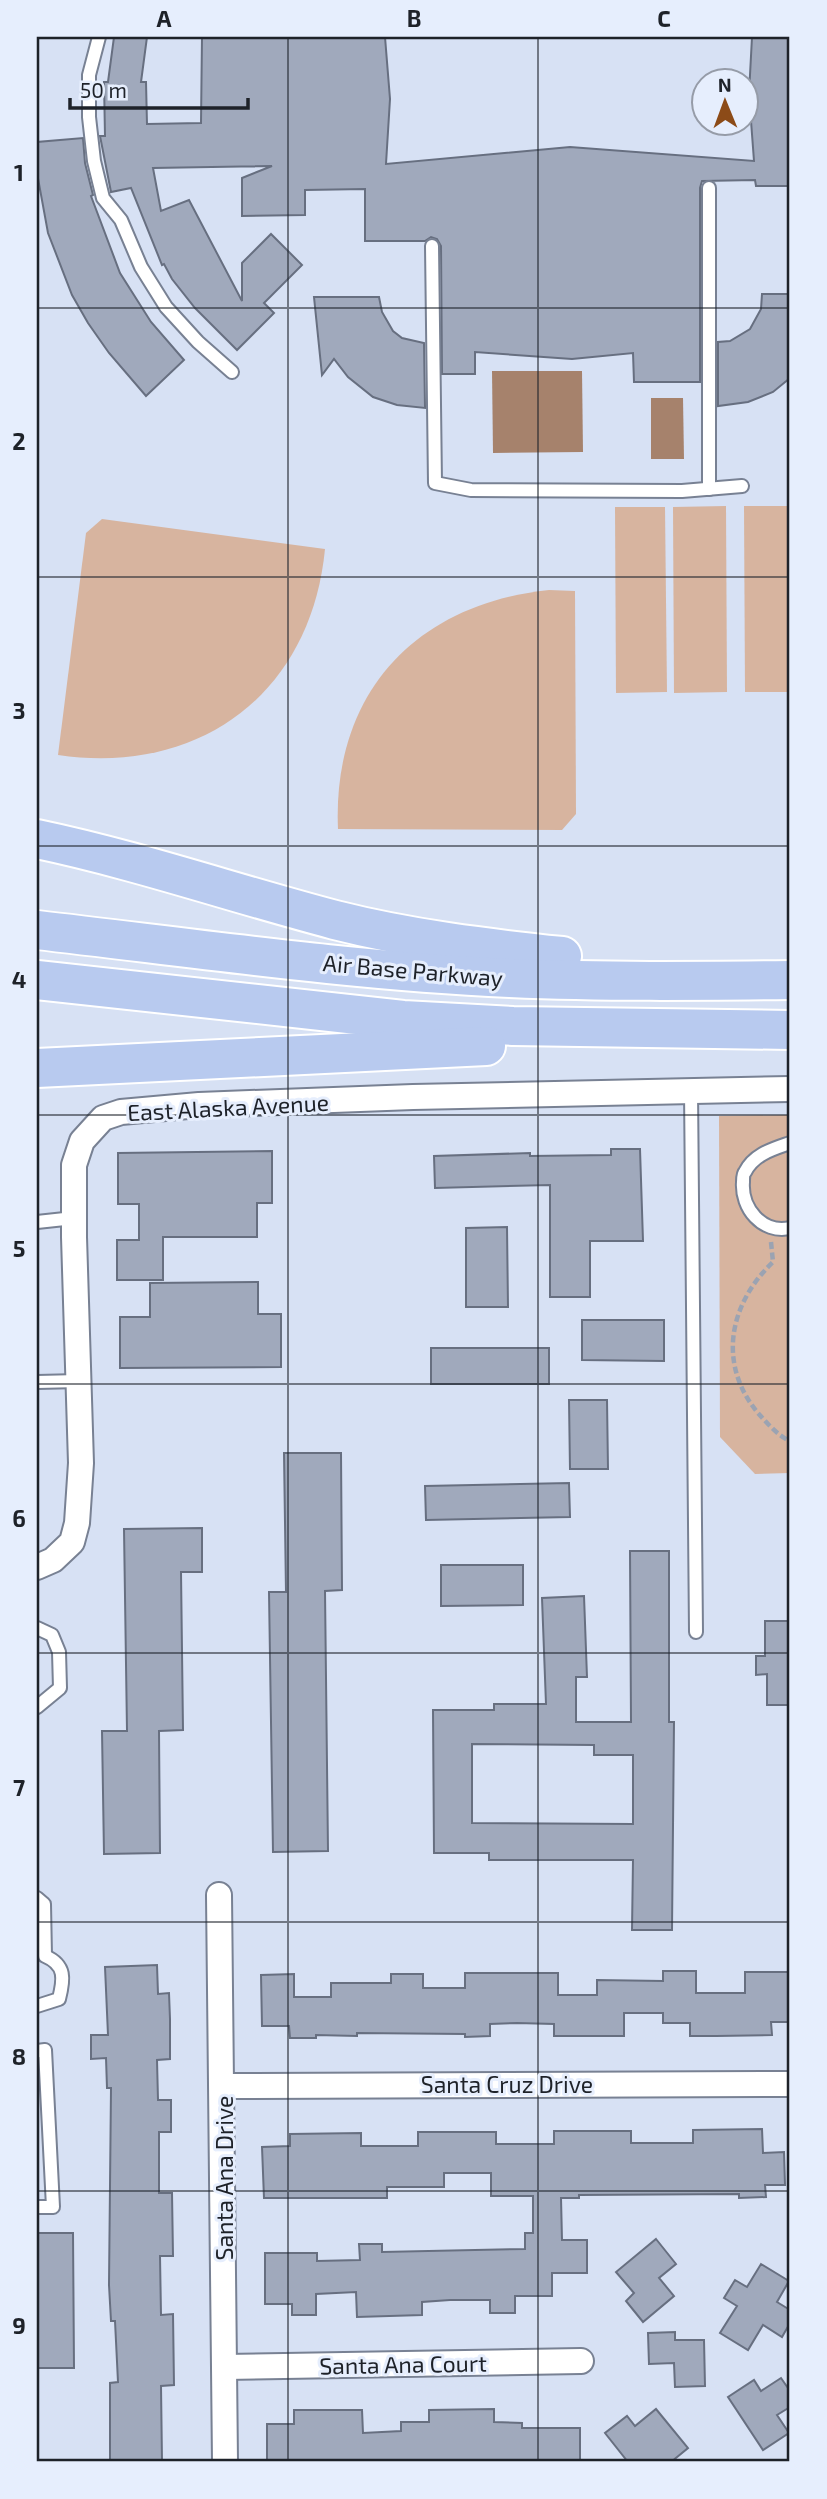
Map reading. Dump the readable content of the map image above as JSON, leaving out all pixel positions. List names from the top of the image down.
{
  "streets": {
    "main road": ["Air Base Parkway"],
    "street": [
      "East Alaska Avenue",
      "Santa Cruz Drive",
      "Santa Ana Drive",
      "Santa Ana Court"
    ]
  },
  "crossings": [
    ["Santa Cruz Drive", "Santa Ana Drive"],
    ["Santa Ana Drive", "Santa Ana Court"]
  ],
  "scale_bar": "50 m",
  "north": "top",
  "grid": {
    "columns": ["A", "B", "C"],
    "rows": [
      "1",
      "2",
      "3",
      "4",
      "5",
      "6",
      "7",
      "8",
      "9"
    ]
  }
}
